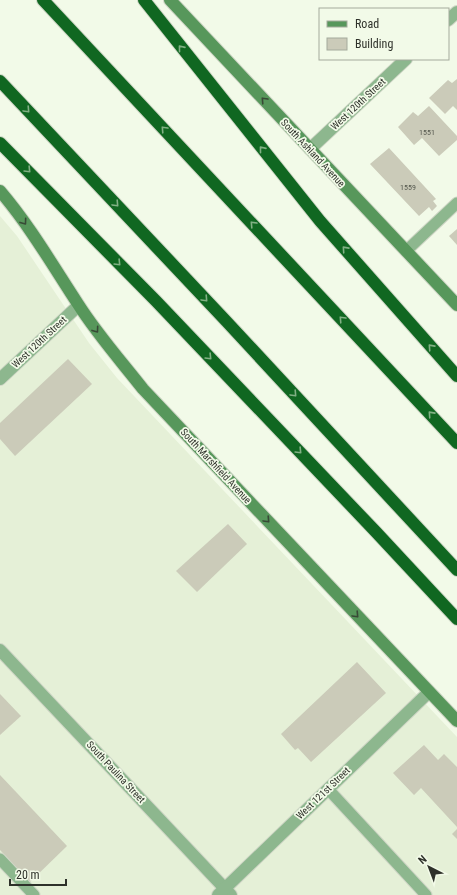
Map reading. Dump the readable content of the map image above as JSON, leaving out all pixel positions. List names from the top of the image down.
{
  "streets": {
    "main road": ["South Ashland Avenue", "South Marshfield Avenue"],
    "street": ["West 120th Street", "South Paulina Street", "West 121st Street"]
  },
  "crossings": [
    ["West 120th Street", "South Ashland Avenue"],
    ["West 120th Street", "South Marshfield Avenue"],
    ["South Marshfield Avenue", "West 121st Street"],
    ["South Paulina Street", "West 121st Street"]
  ],
  "one_way": ["South Ashland Avenue", "South Marshfield Avenue"],
  "house_numbers": ["1551", "1559"],
  "legend": ["Road", "Building"],
  "scale_bar": "20 m",
  "north": "top left"
}
